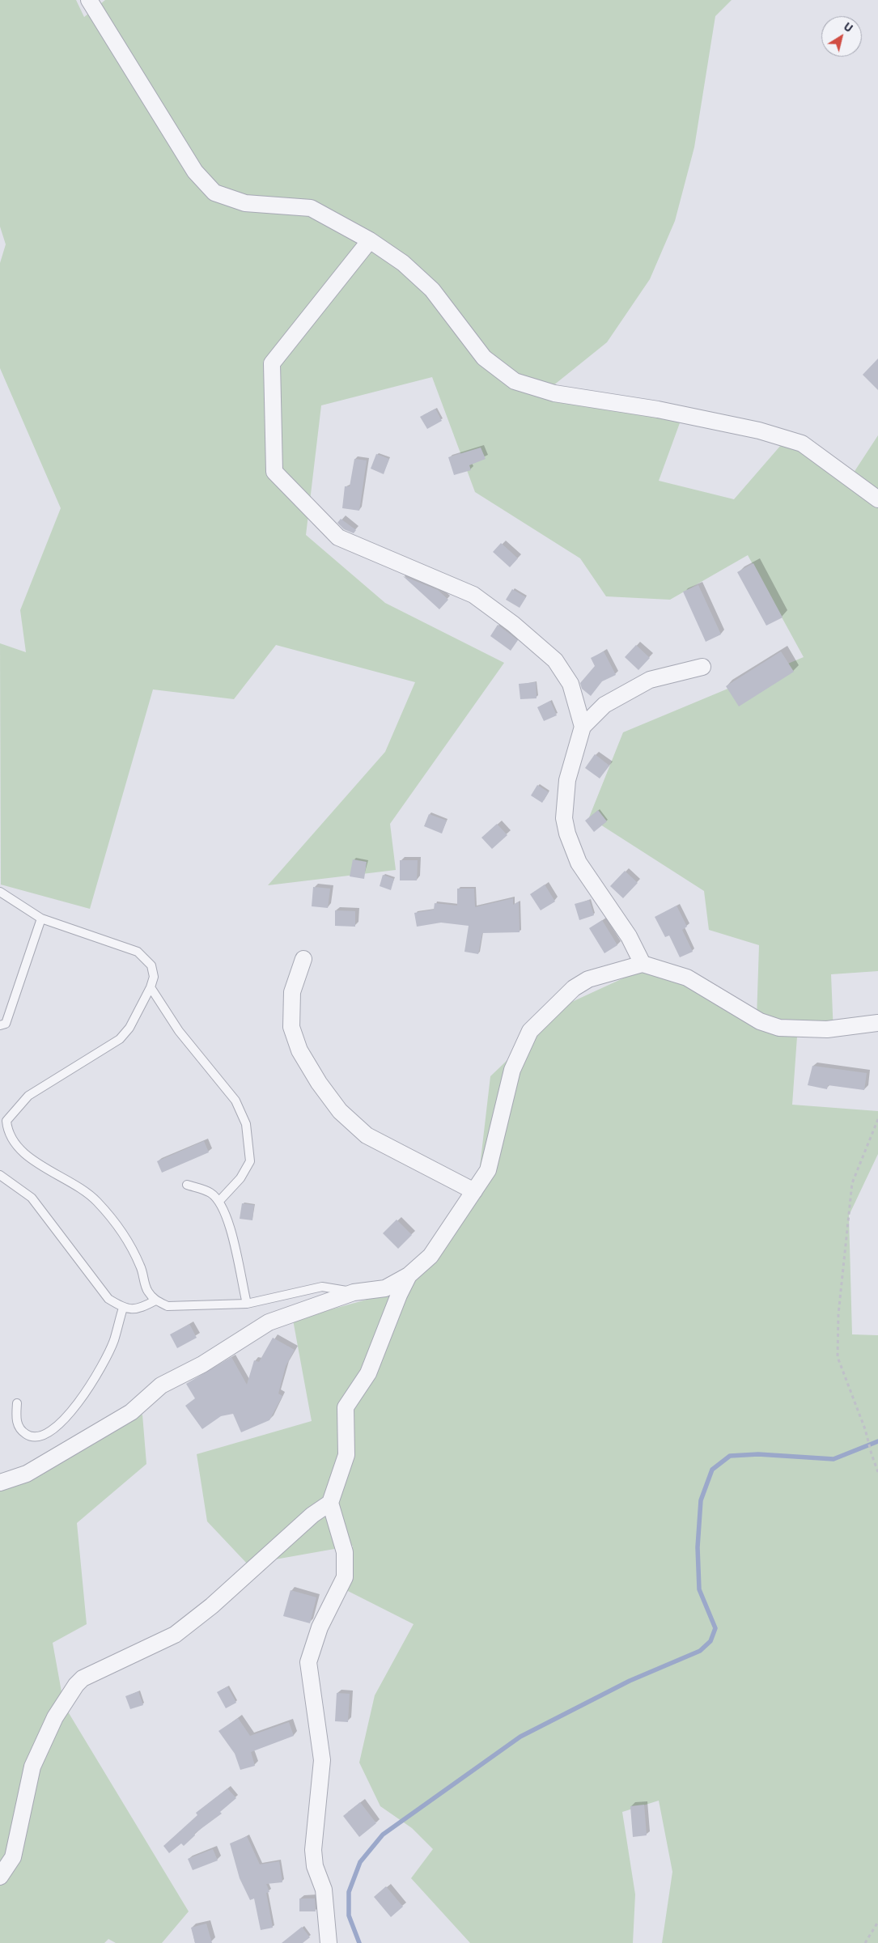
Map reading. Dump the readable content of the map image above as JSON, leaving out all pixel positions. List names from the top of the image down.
{
  "north": "top right"
}
